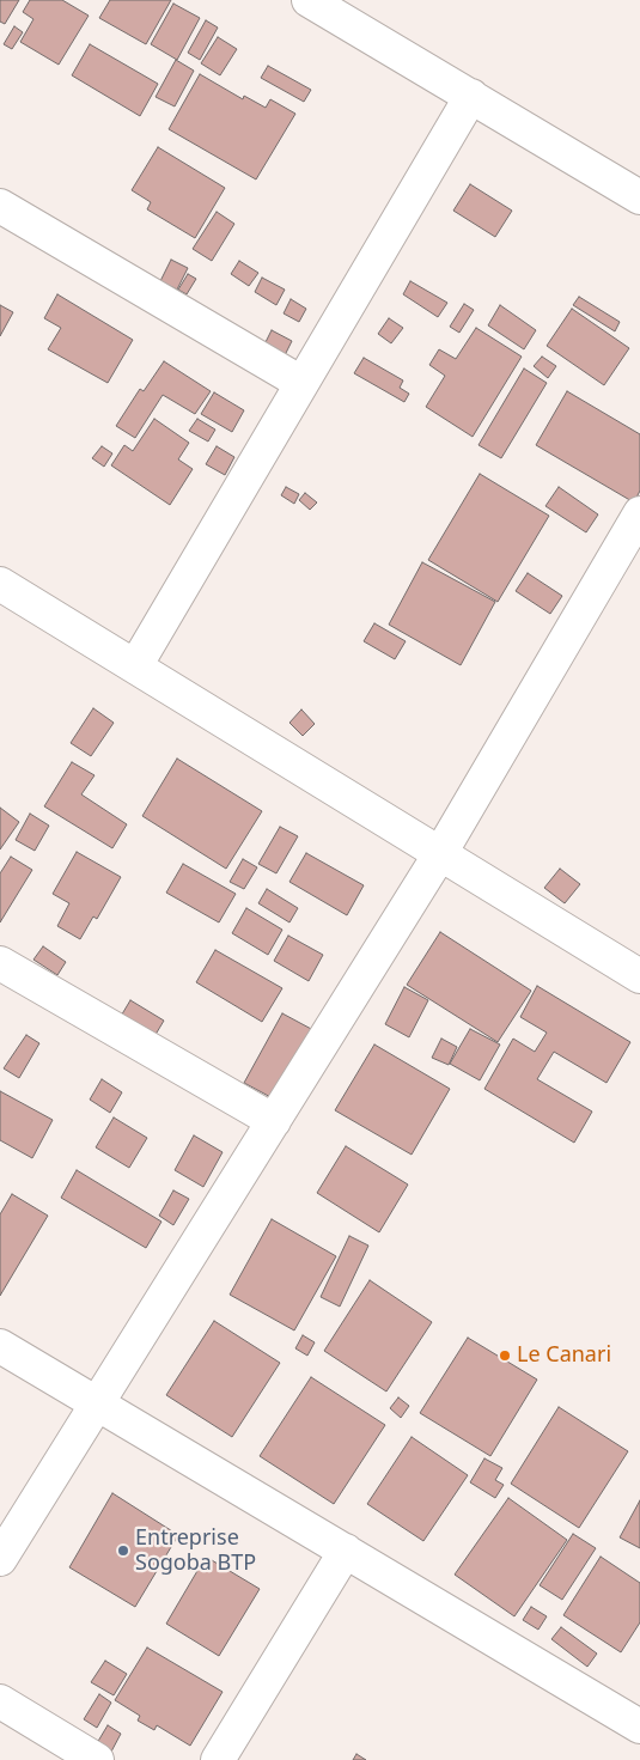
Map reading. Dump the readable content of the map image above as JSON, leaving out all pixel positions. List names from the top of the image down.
{
  "places": ["Le Canari", "Entreprise Sogoba BTP"]
}
